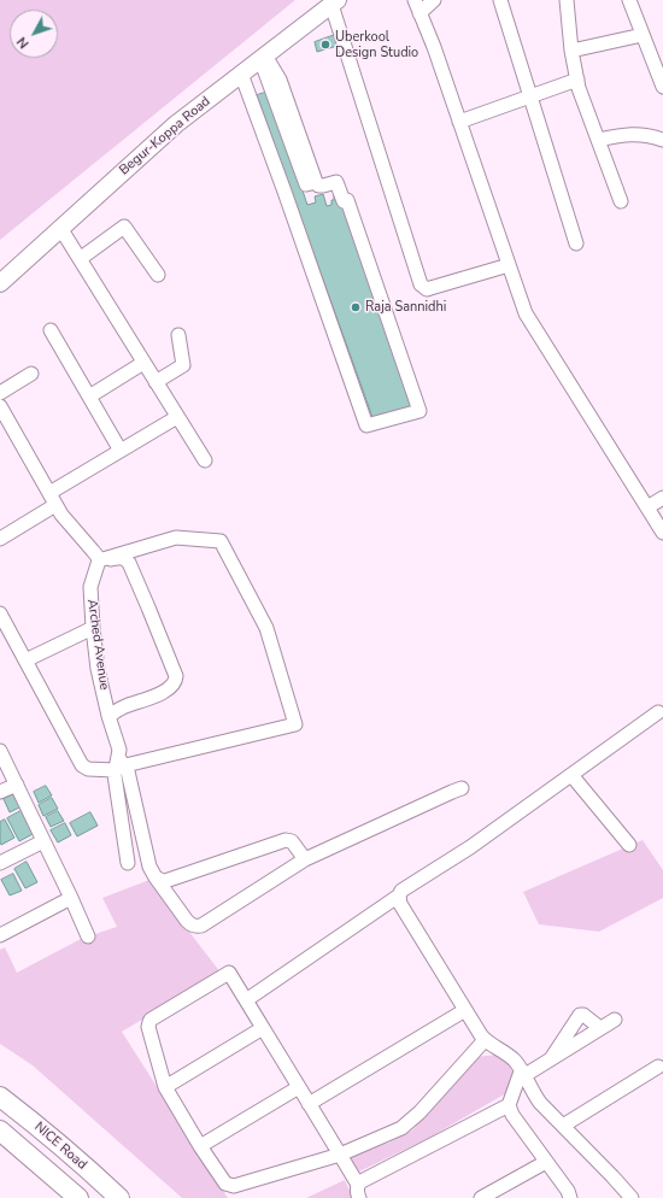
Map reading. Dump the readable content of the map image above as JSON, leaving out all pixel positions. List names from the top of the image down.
{
  "streets": {
    "highway": ["NICE Road"],
    "main road": ["Begur-Koppa Road"],
    "street": ["Arched Avenue"]
  },
  "places": ["Uberkool Design Studio", "Raja Sannidhi"],
  "north": "bottom left"
}
